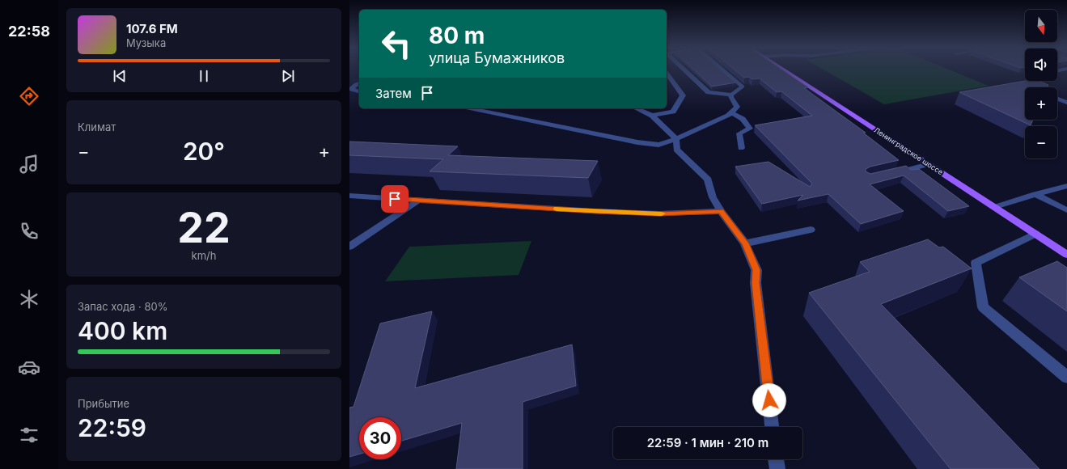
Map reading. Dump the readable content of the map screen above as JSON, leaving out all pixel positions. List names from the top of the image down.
{
  "streets": {
    "main road": ["Ленинградское шоссе"]
  },
  "north": "bottom",
  "page": {
    "tabs": "22:58",
    "map_buttons": ["+", "−"],
    "turn": ["80 m", "улица Бумажников"],
    "song": ["107.6 FM", "Музыка"],
    "then": "Затем",
    "tile": [
      "Климат",
      ["22", "km/h"],
      ["Запас хода · 80%", "400 km"],
      ["Прибытие", "22:59"]
    ],
    "heat": ["−", "20°", "+"],
    "limit": "30",
    "trip": "22:59 · 1 мин · 210 m"
  }
}
